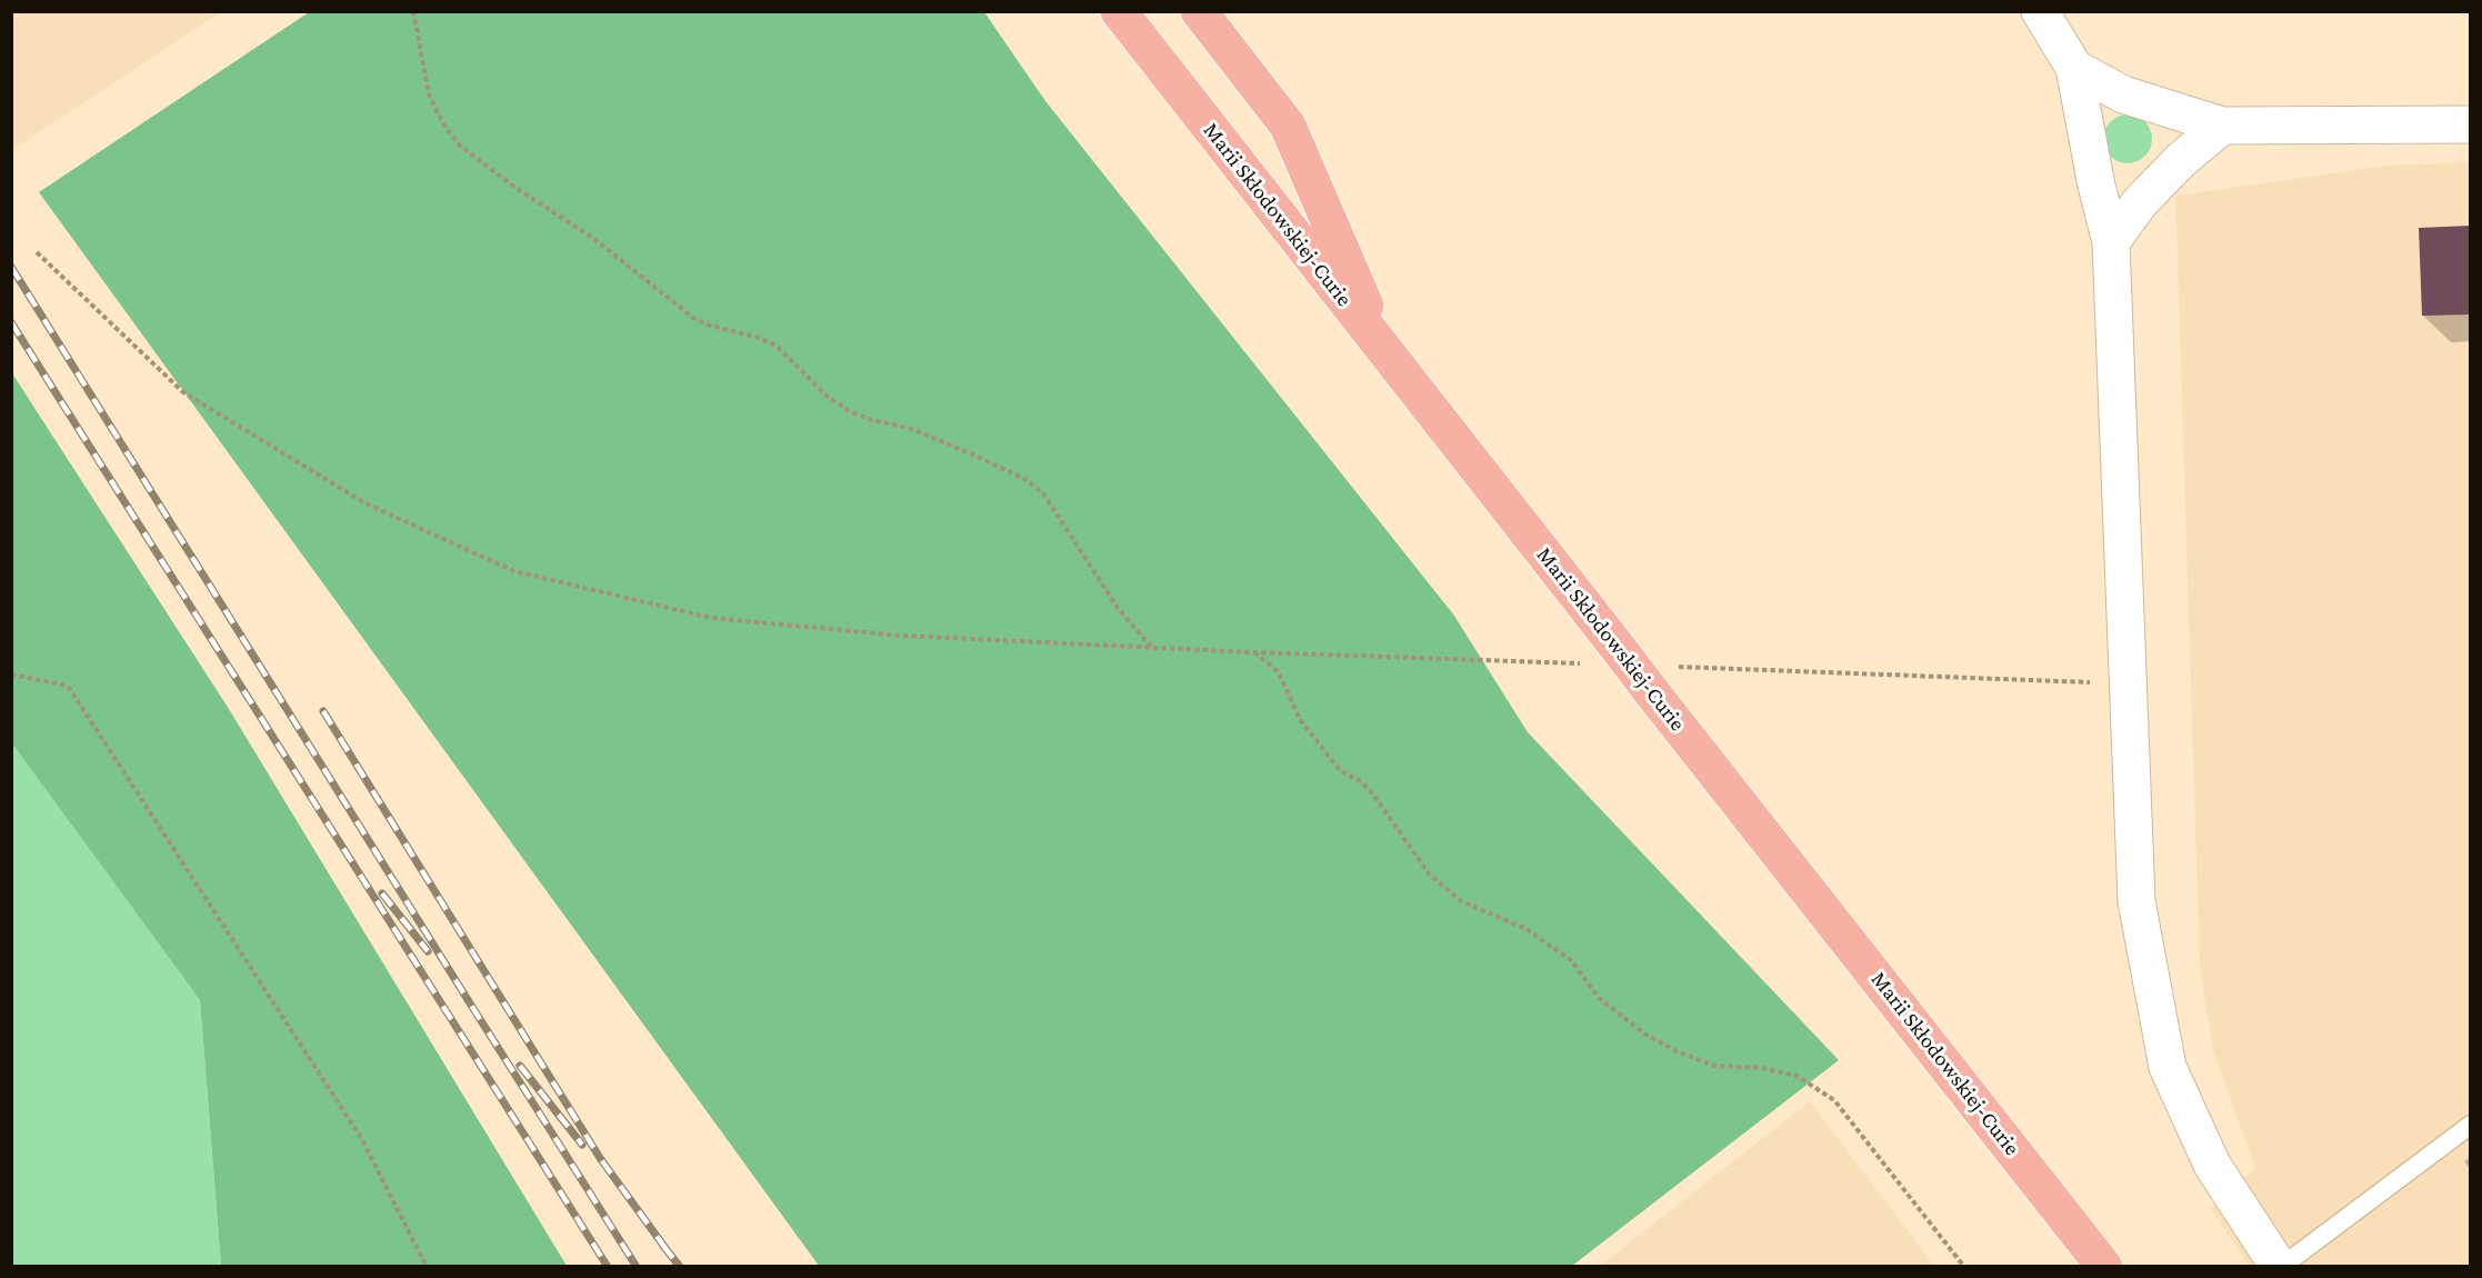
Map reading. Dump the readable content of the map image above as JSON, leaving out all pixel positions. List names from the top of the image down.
{
  "streets": {
    "main road": ["Marii Skłodowskiej-Curie"]
  }
}
